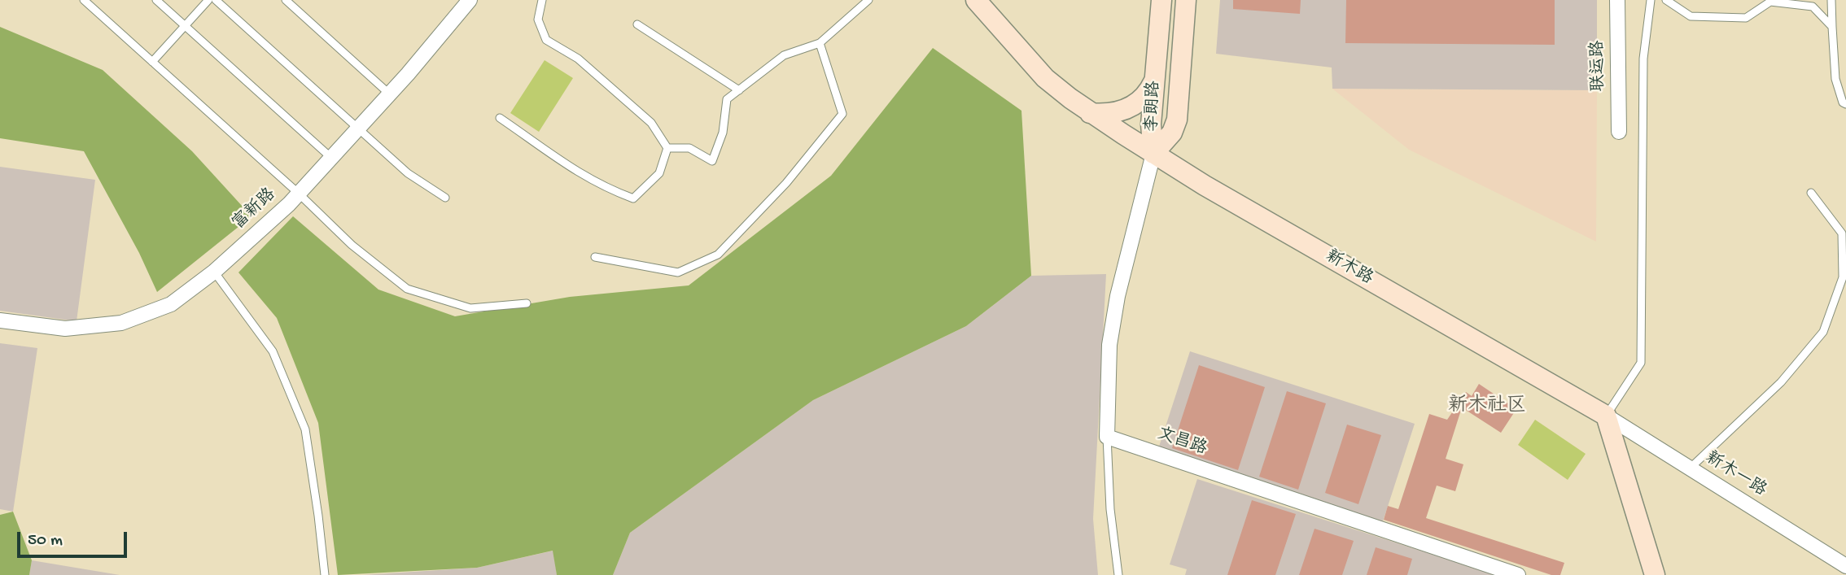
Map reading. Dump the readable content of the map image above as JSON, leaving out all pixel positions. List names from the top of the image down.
{
  "streets": {
    "street": [
      "联运路",
      "李朗路",
      "富新路",
      "新木路",
      "文昌路",
      "新木一路"
    ]
  },
  "crossings": [
    ["李朗路", "新木路"],
    ["新木路", "新木一路"]
  ],
  "districts": ["新木社区"],
  "scale_bar": "50 m"
}
